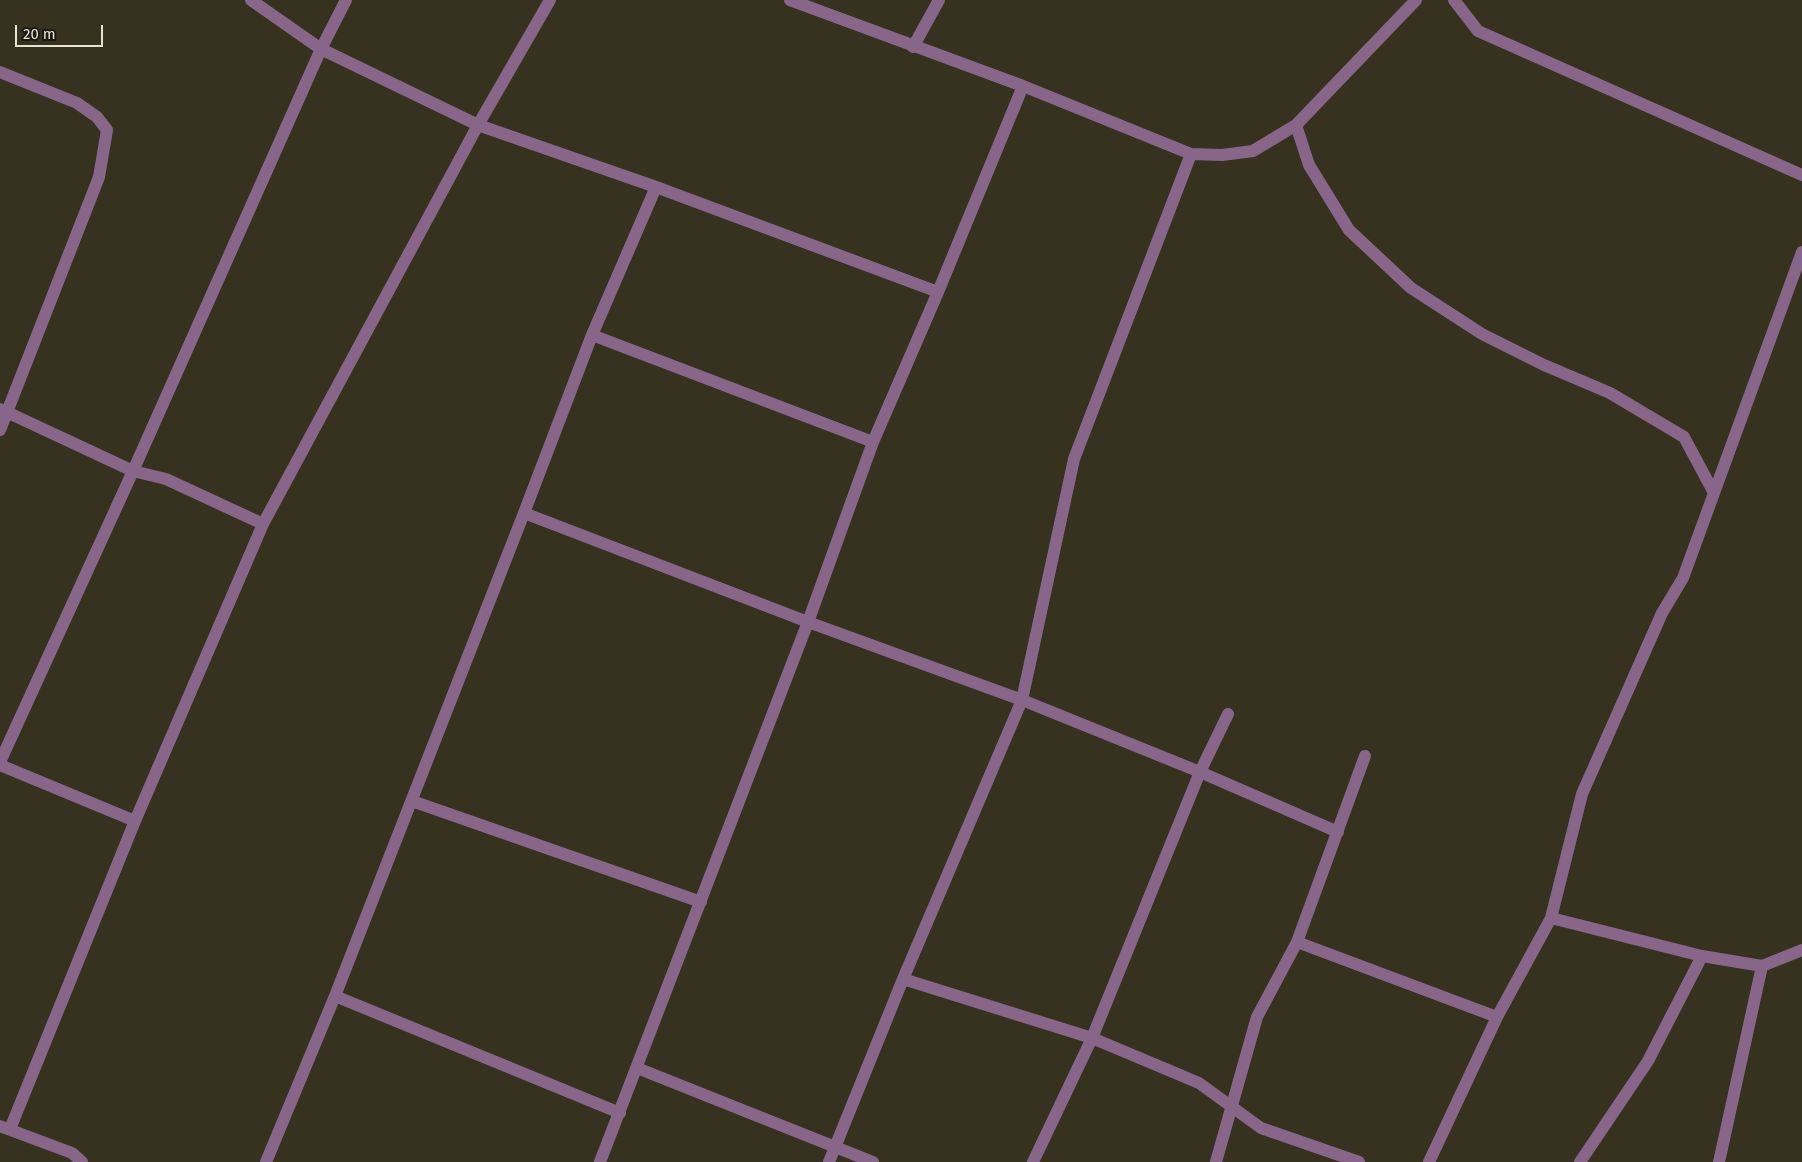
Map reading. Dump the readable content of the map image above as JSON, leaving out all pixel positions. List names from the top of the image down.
{
  "scale_bar": "20 m"
}
